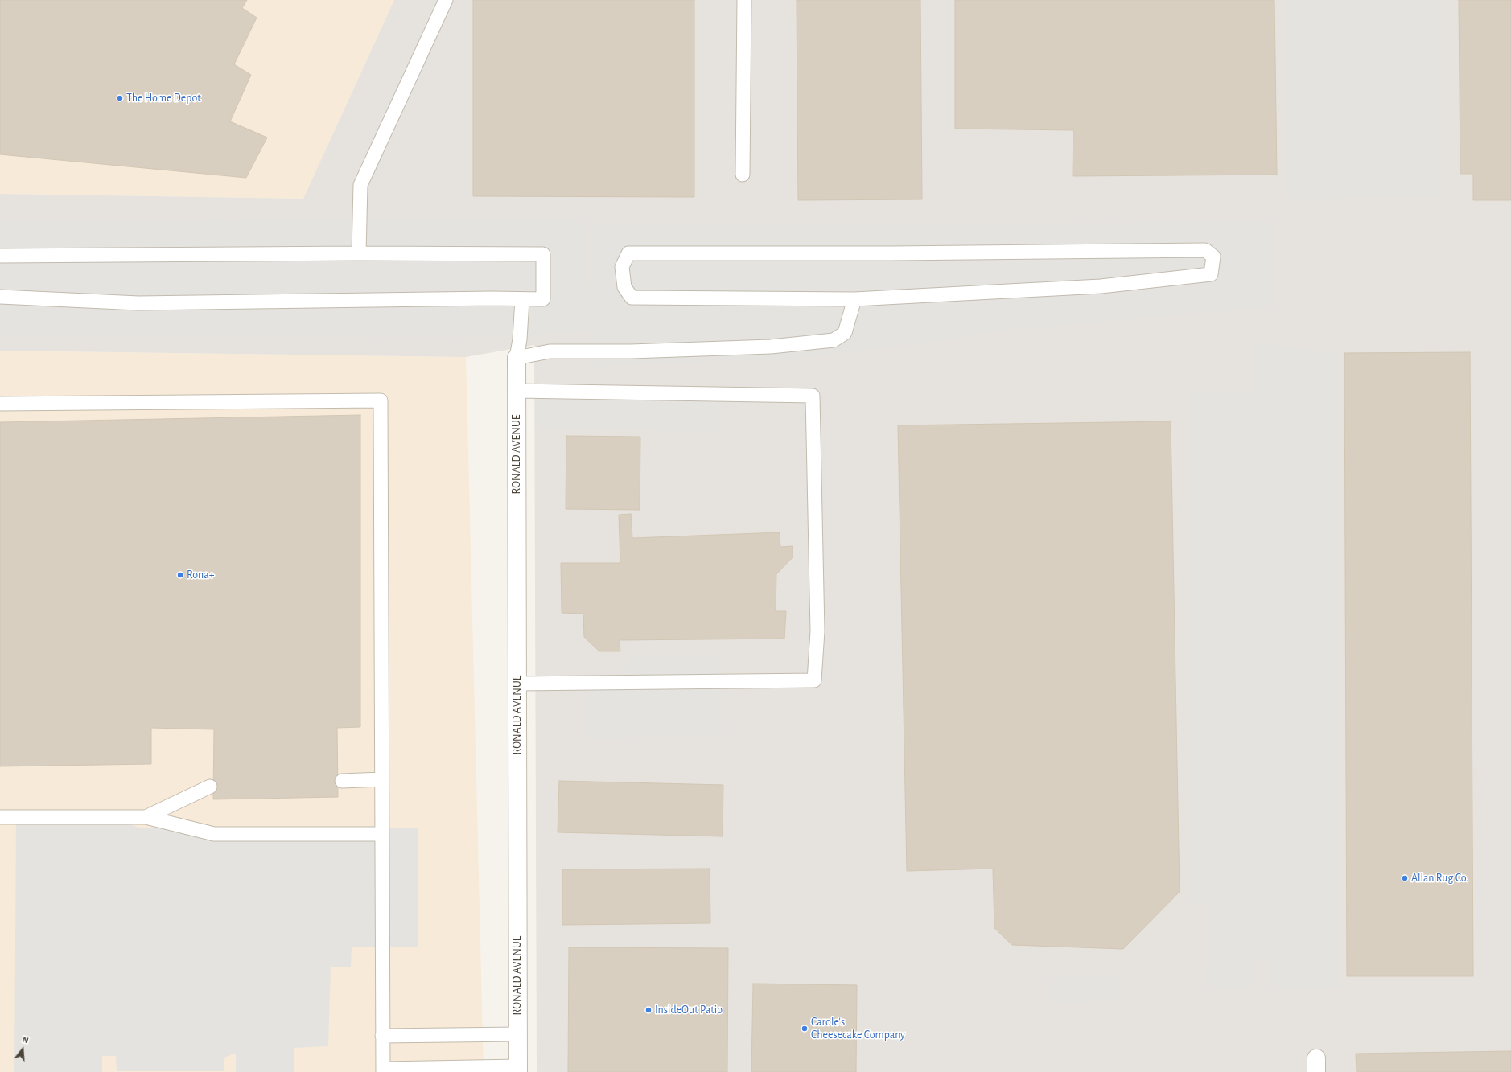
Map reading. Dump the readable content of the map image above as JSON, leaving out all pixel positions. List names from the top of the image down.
{
  "streets": {
    "street": ["RONALD AVENUE"]
  },
  "places": [
    "The Home Depot",
    "Rona+",
    "Allan Rug Co.",
    "InsideOut Patio",
    "Carole's Cheesecake Company"
  ],
  "north": "top"
}
